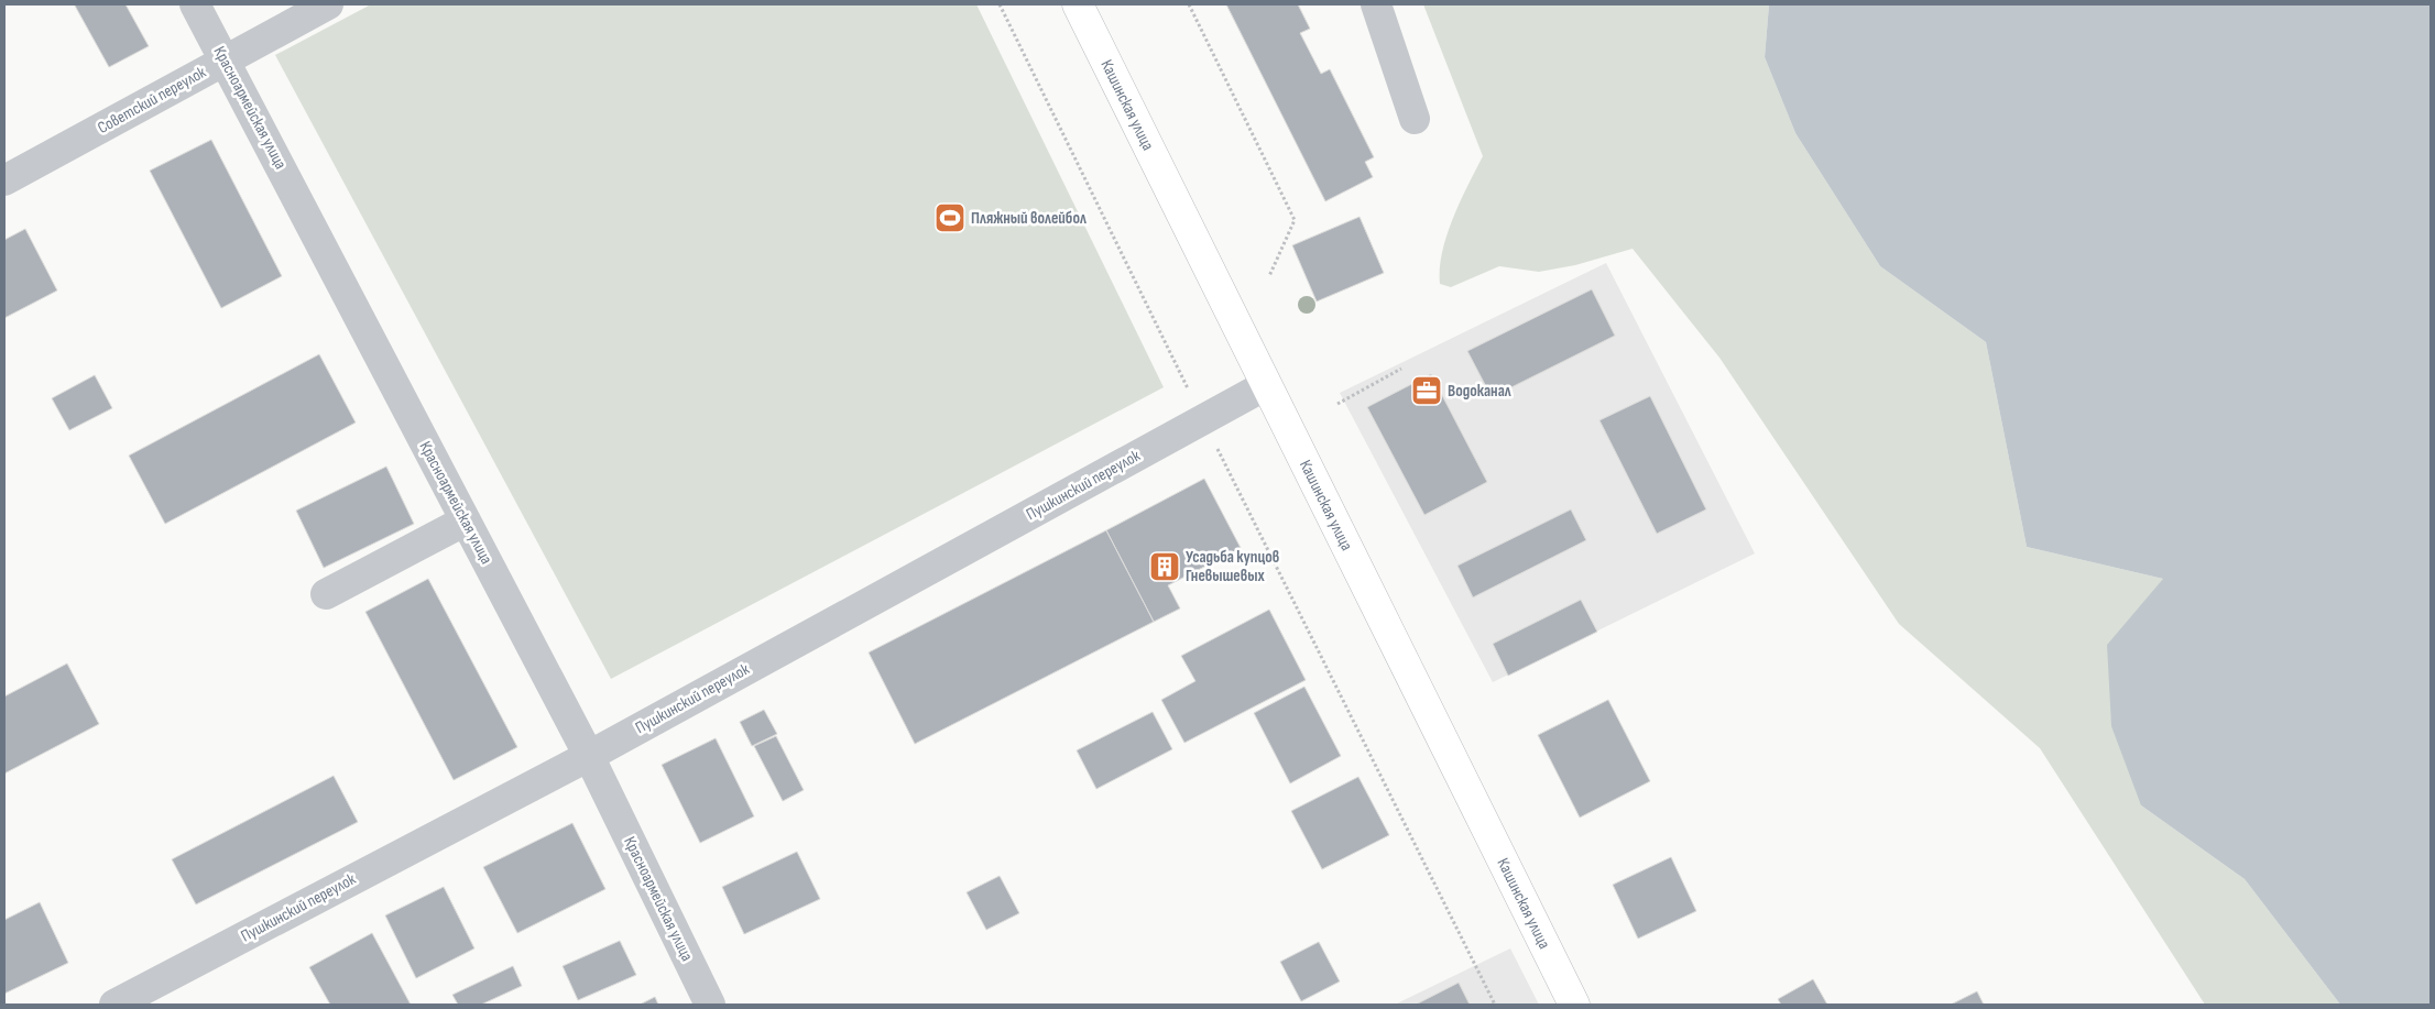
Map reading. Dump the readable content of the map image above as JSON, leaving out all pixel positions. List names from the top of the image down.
{
  "streets": {
    "main road": ["Кашинская улица"],
    "street": ["Советский переулок", "Красноармейская улица", "Пушкинский переулок"]
  },
  "crossings": [
    ["Советский переулок", "Красноармейская улица"],
    ["Кашинская улица", "Пушкинский переулок"],
    ["Красноармейская улица", "Пушкинский переулок"]
  ],
  "places": {
    "sports": ["Пляжный волейбол"],
    "office": ["Водоканал"],
    "building": ["Усадьба купцов Гневышевых"]
  }
}
